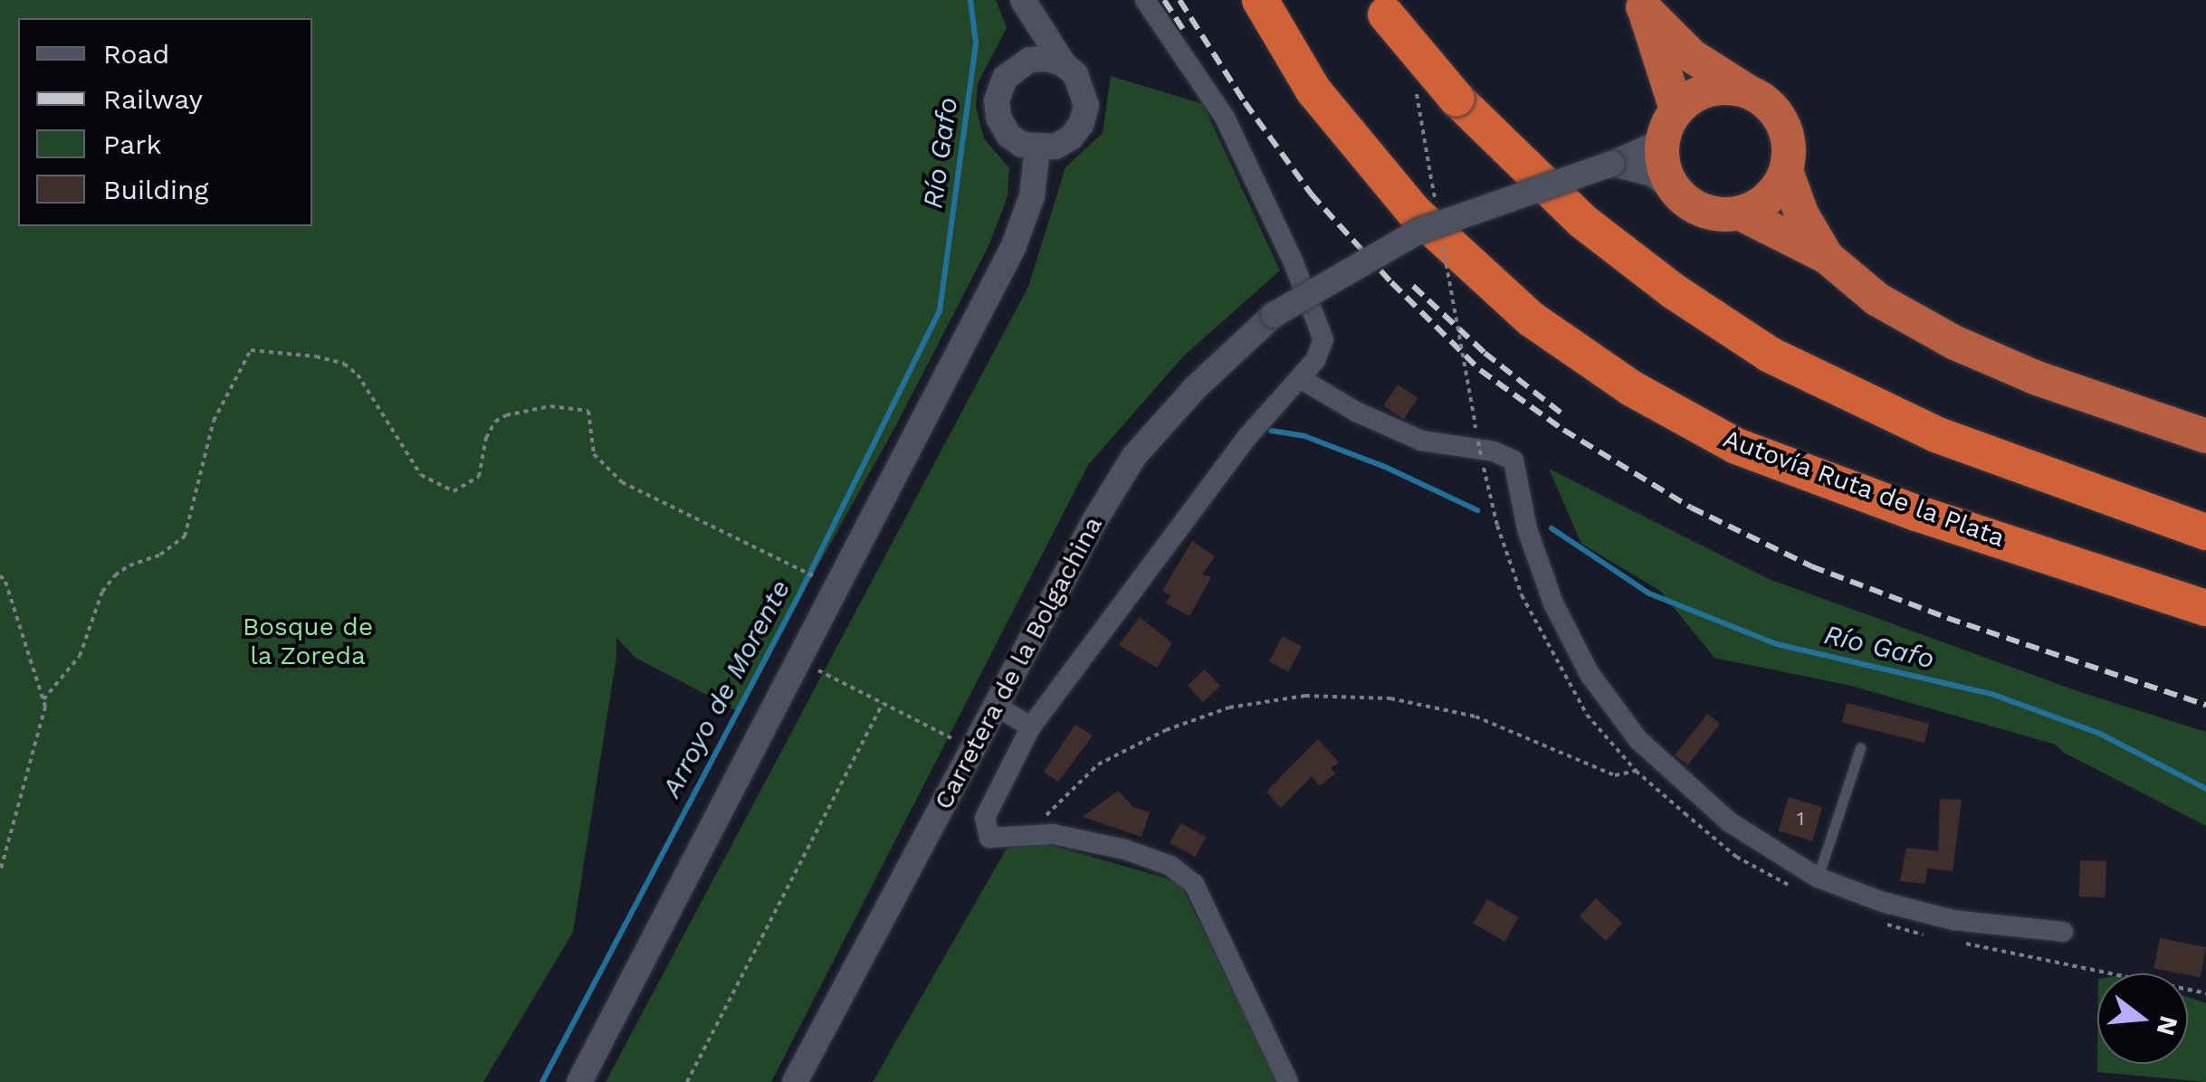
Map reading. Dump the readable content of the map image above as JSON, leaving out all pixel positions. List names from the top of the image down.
{
  "streets": {
    "highway": ["Autovía Ruta de la Plata"],
    "street": ["Carretera de la Bolgachina"]
  },
  "water": ["Río Gafo", "Arroyo de Morente"],
  "parks": ["Bosque de la Zoreda"],
  "house_numbers": ["1"],
  "legend": [
    "Road",
    "Railway",
    "Park",
    "Building"
  ],
  "north": "right"
}
